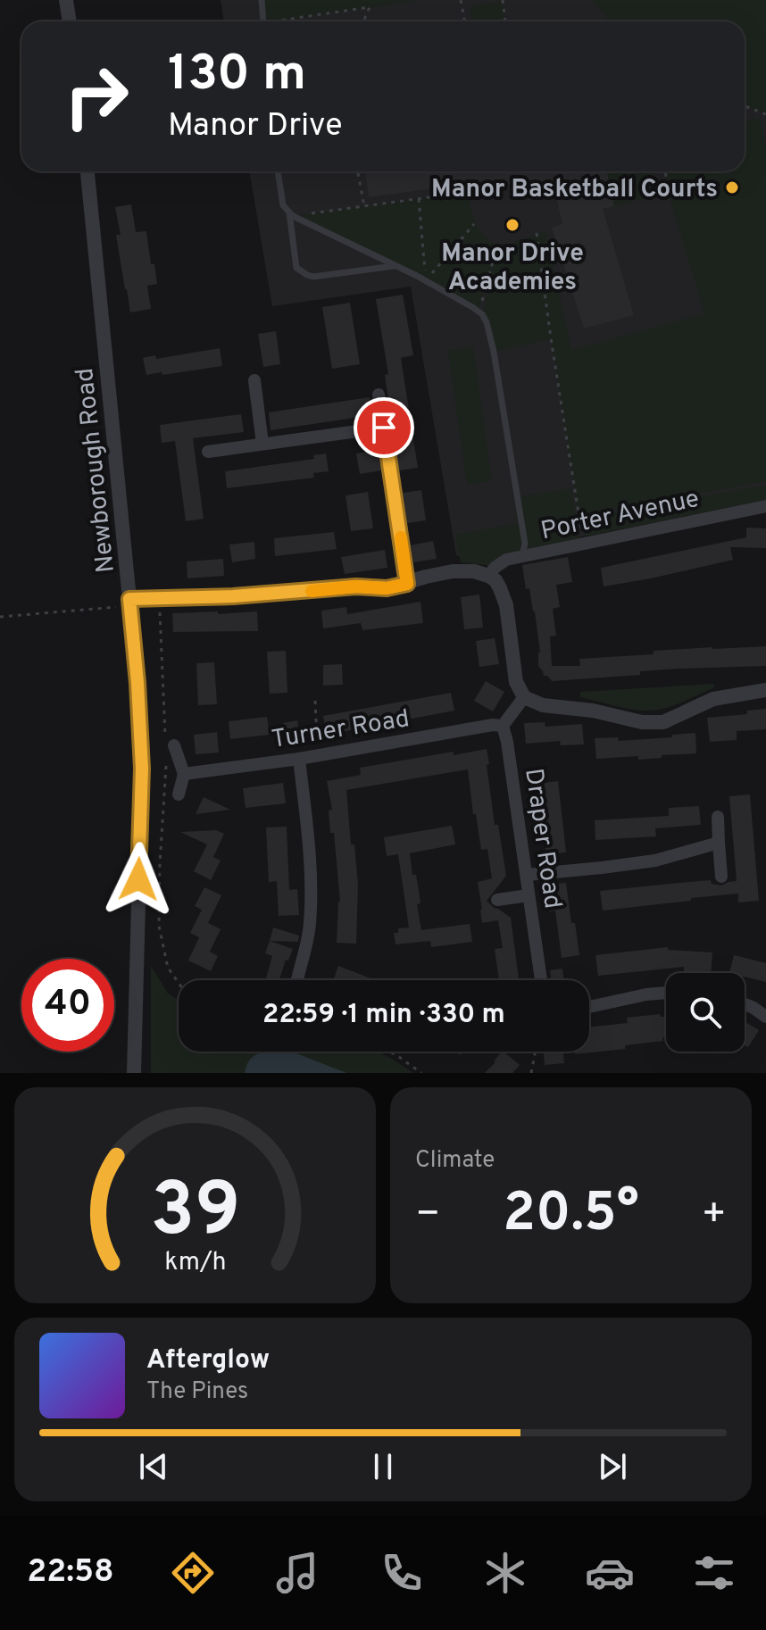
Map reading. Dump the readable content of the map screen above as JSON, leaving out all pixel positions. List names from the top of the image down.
{
  "streets": {
    "street": [
      "Newborough Road",
      "Porter Avenue",
      "Turner Road",
      "Draper Road"
    ]
  },
  "crossings": [
    ["Turner Road", "Draper Road"]
  ],
  "places": ["Manor Basketball Courts", "Manor Drive Academies"],
  "page": {
    "turn": ["130 m", "Manor Drive"],
    "limit": "40",
    "trip": "22:59 · 1 min · 330 m",
    "tile": "Climate",
    "heat": ["−", "20.5°", "+"],
    "song": ["Afterglow", "The Pines"],
    "tabs": "22:58",
    "gauge": ["39", "km/h"]
  }
}
